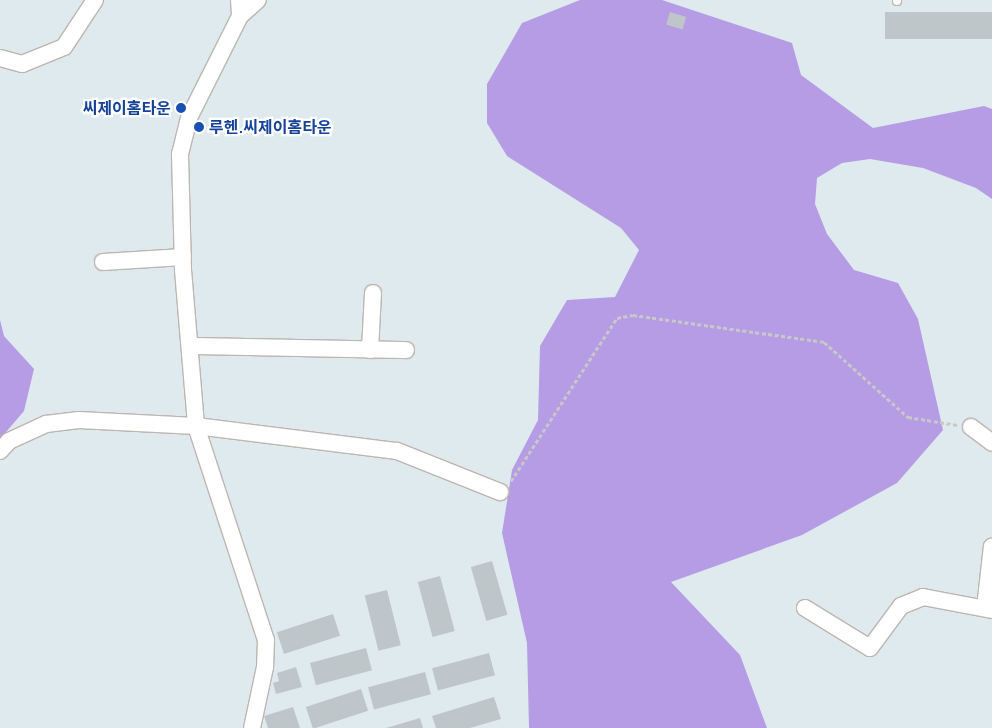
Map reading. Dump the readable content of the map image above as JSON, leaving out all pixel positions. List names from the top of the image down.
{
  "places": ["씨제이홈타운", "루헨.씨제이홈타운"]
}
